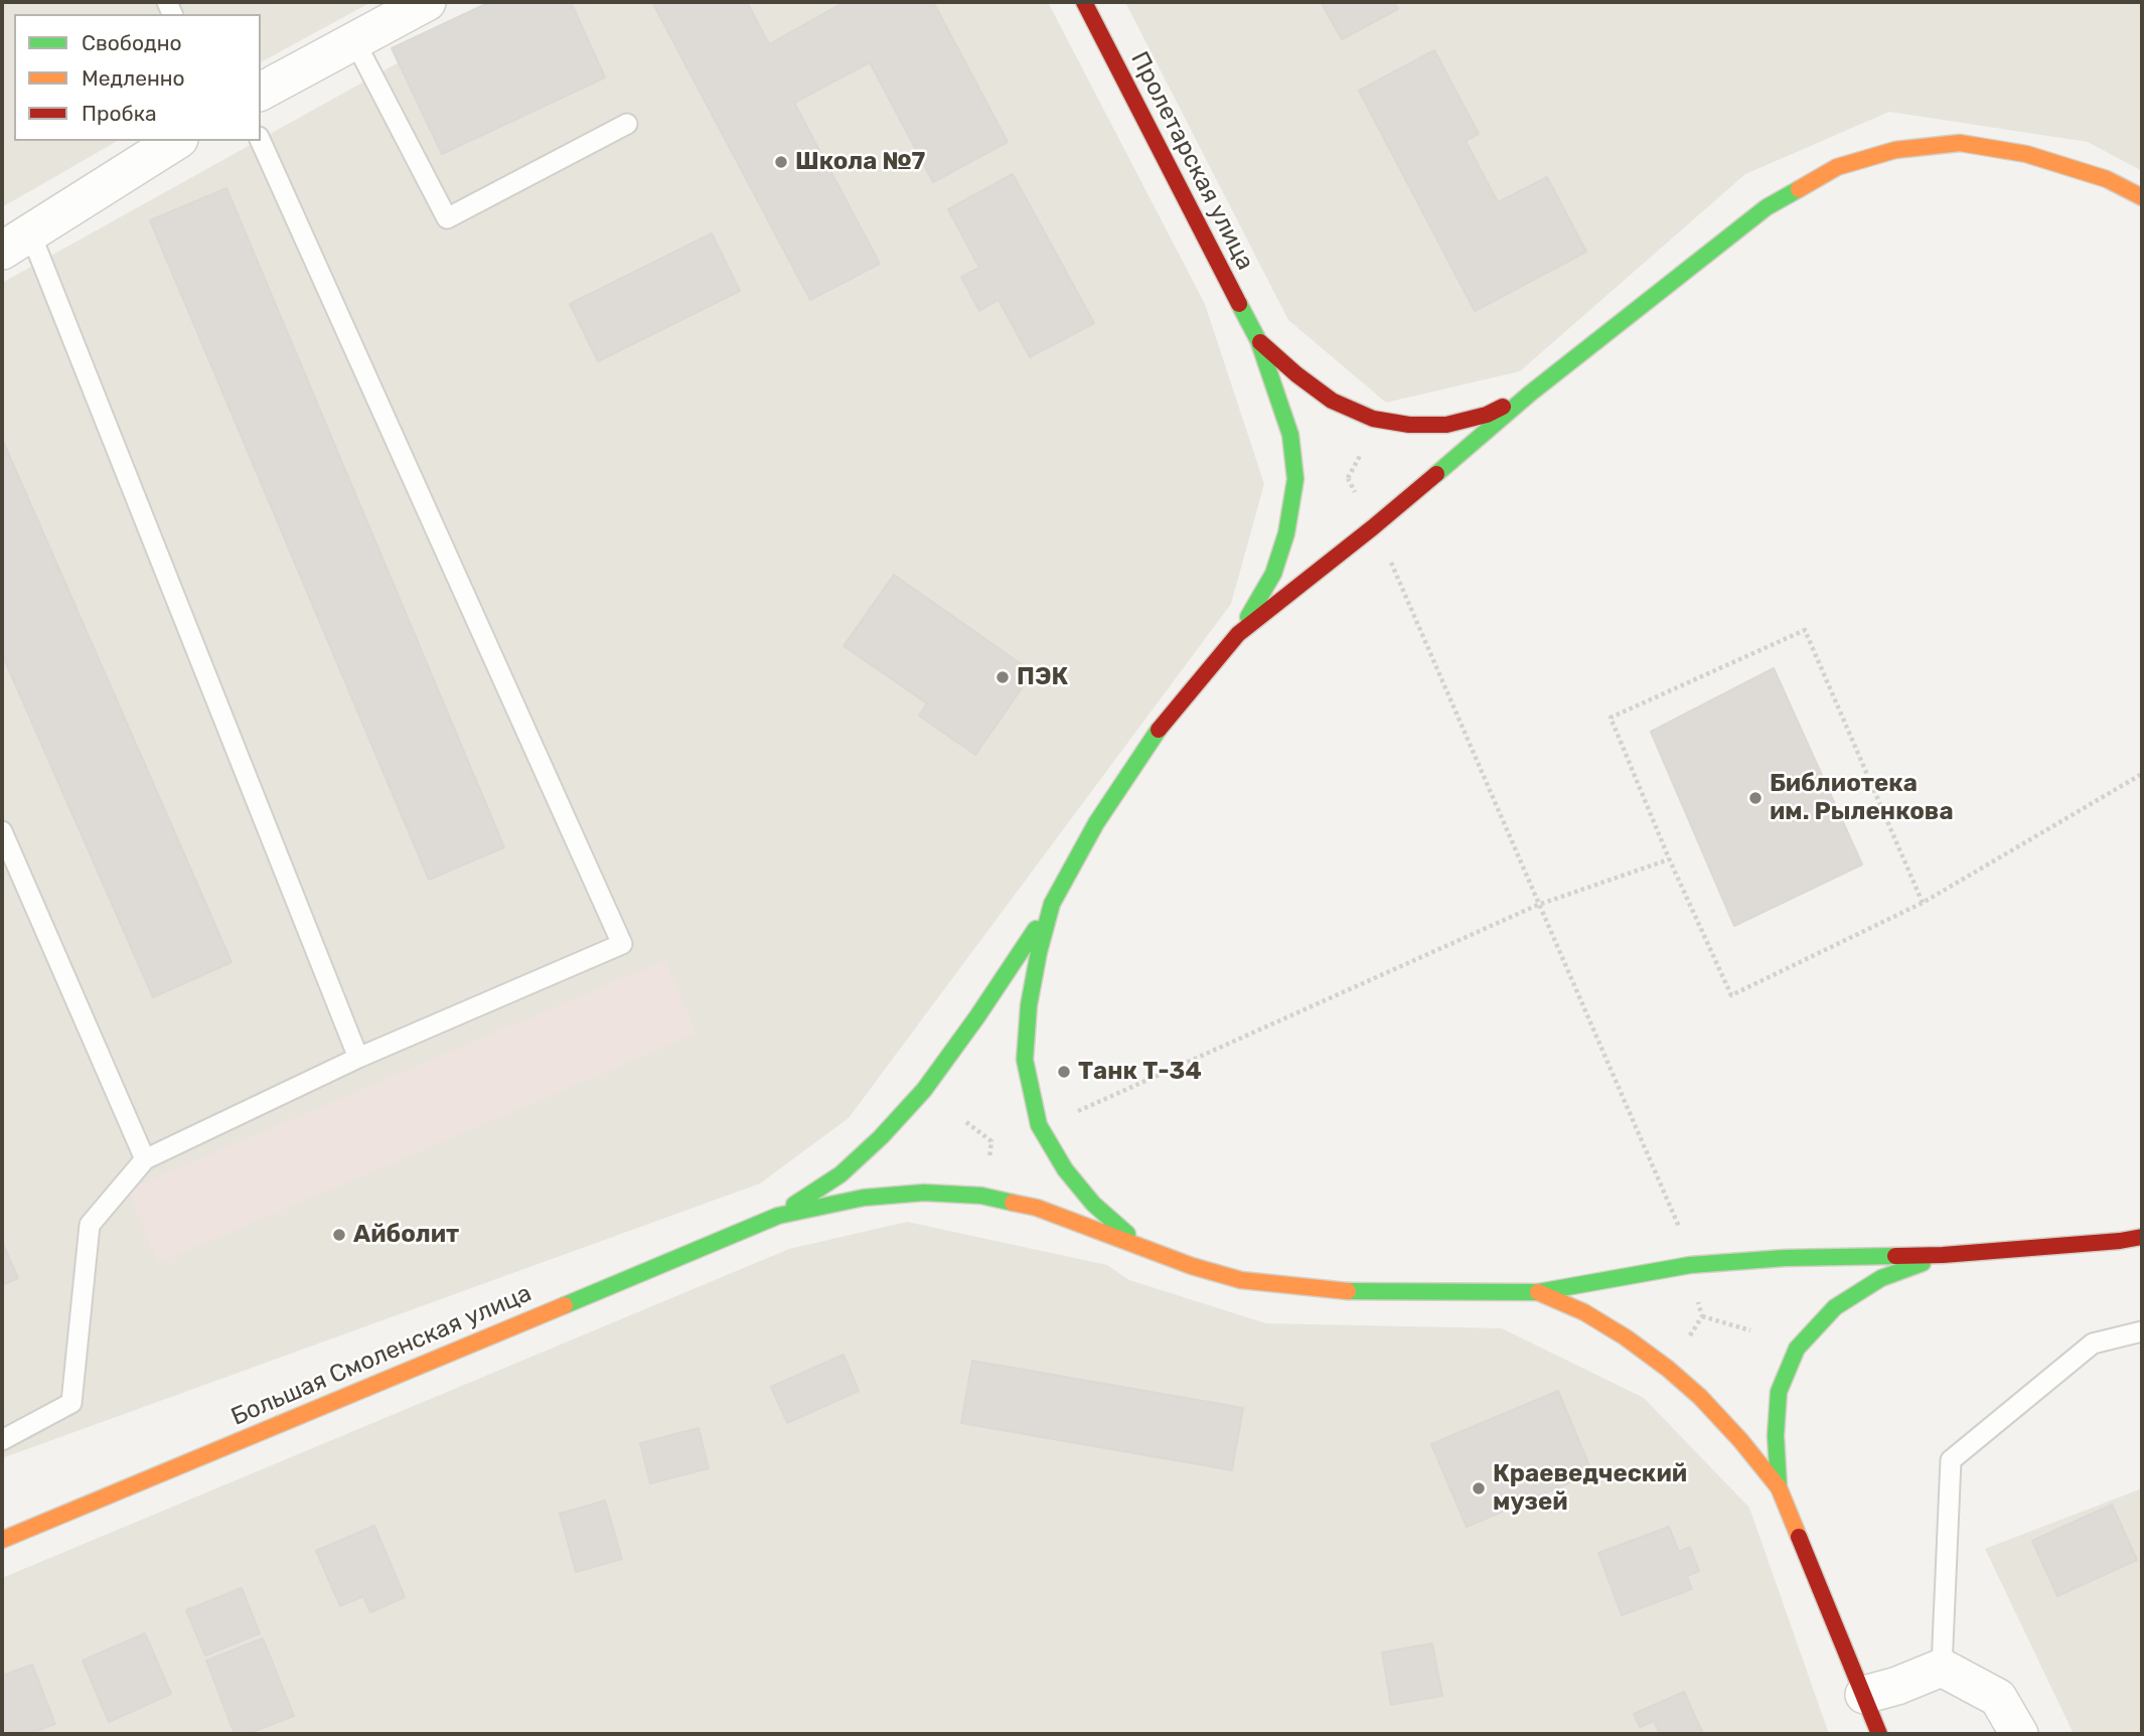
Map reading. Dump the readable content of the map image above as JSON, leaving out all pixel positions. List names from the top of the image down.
{
  "streets": {
    "main road": ["Пролетарская улица", "Большая Смоленская улица"]
  },
  "places": [
    "Школа №7",
    "ПЭК",
    "Библиотека им. Рыленкова",
    "Танк Т-34",
    "Айболит",
    "Краеведческий музей"
  ],
  "legend": ["Свободно", "Медленно", "Пробка"]
}
